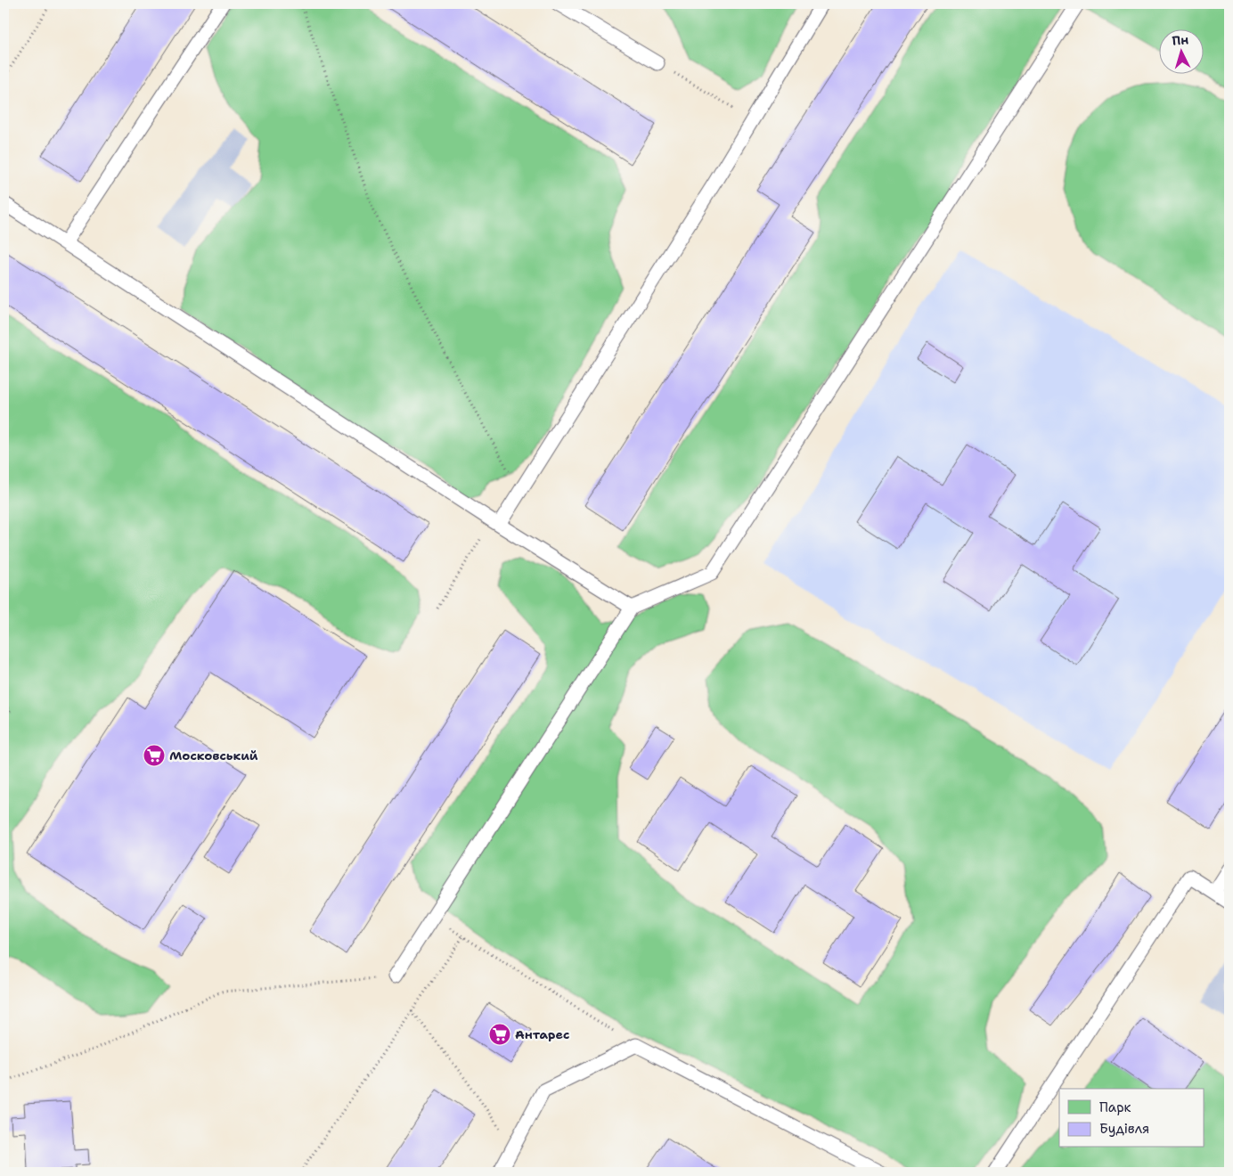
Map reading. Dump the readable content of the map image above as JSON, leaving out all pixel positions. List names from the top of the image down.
{
  "places": {
    "supermarket": ["Московський", "Антарес"]
  },
  "legend": ["Парк", "Будівля"],
  "north": "top"
}
